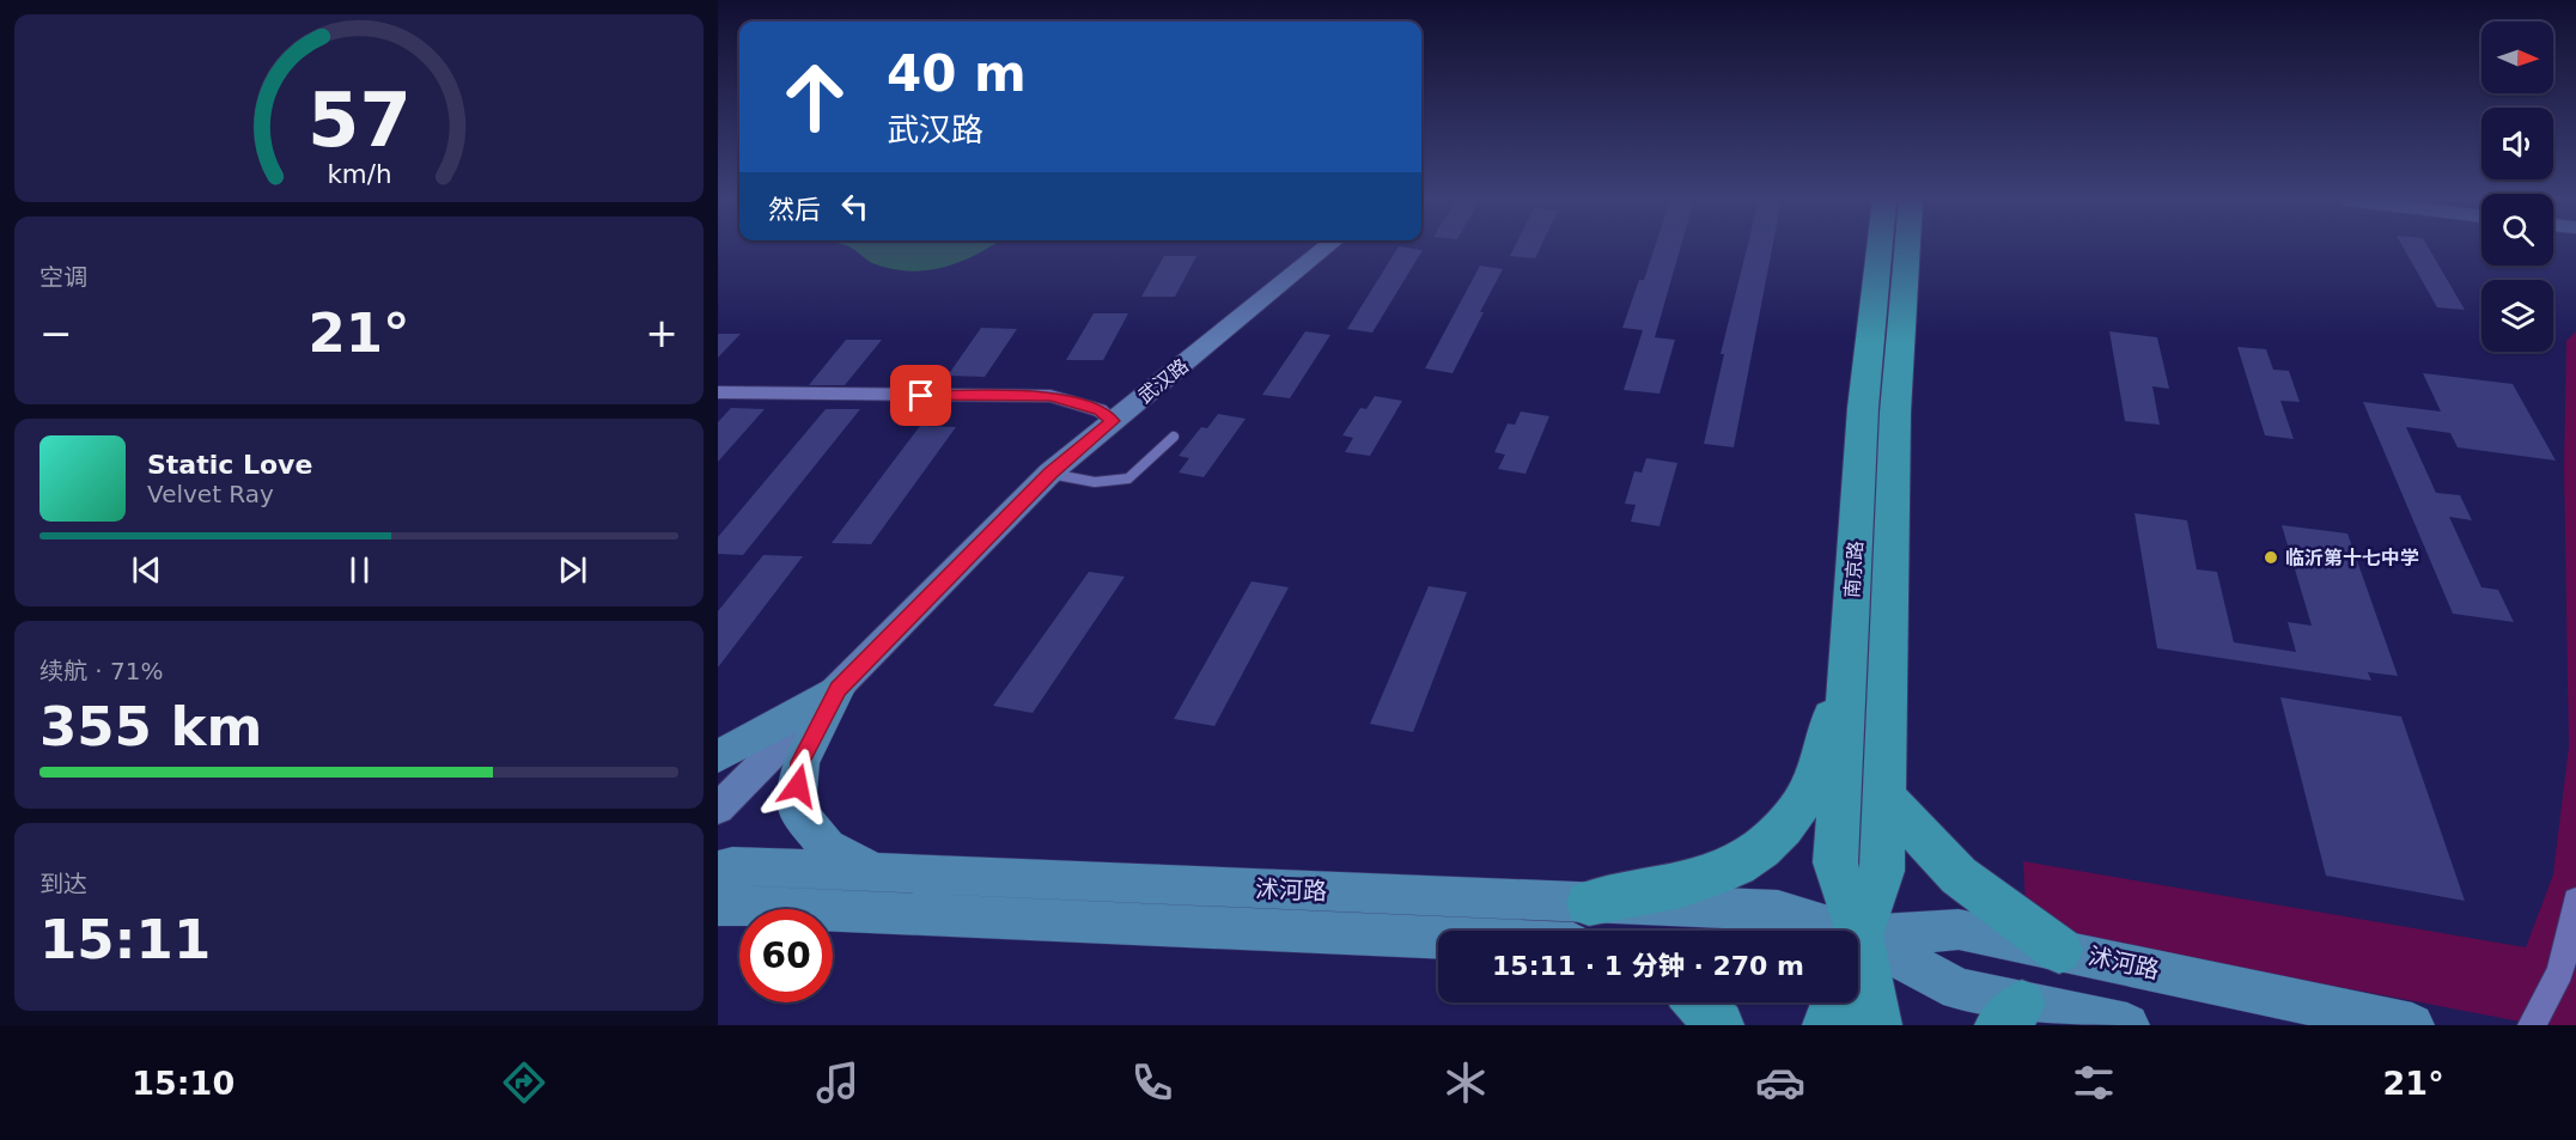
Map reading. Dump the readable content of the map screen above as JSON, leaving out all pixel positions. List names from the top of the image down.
{
  "streets": {
    "highway": ["南京路"],
    "main road": ["沭河路"],
    "street": ["武汉路"]
  },
  "places": ["临沂第十七中学"],
  "north": "right",
  "page": {
    "turn": ["40 m", "武汉路"],
    "then": "然后",
    "tile": [
      "空调",
      ["续航 · 71%", "355 km"],
      ["到达", "15:11"]
    ],
    "heat": ["−", "21°", "+"],
    "song": ["Static Love", "Velvet Ray"],
    "limit": "60",
    "trip": "15:11 · 1 分钟 · 270 m",
    "tabs": ["15:10", "21°"],
    "gauge": ["57", "km/h"]
  }
}
